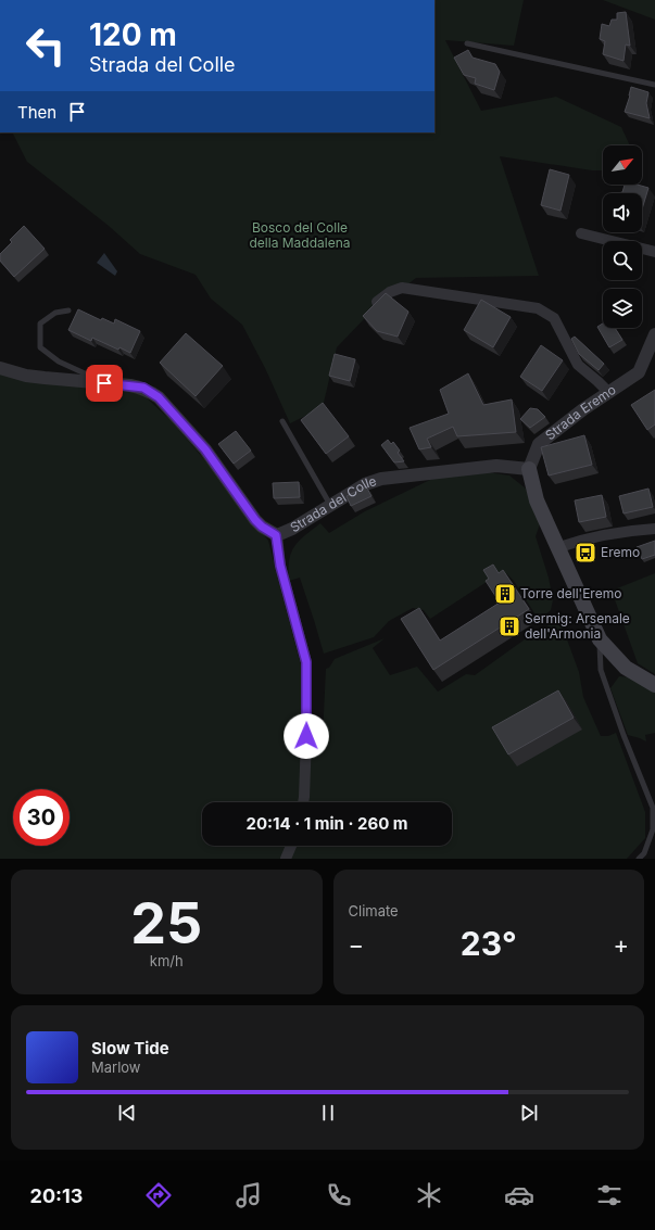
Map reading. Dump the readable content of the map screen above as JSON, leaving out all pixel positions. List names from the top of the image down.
{
  "streets": {
    "street": ["Strada Eremo", "Strada del Colle"]
  },
  "crossings": [
    ["Strada Eremo", "Strada del Colle"]
  ],
  "parks": ["Bosco del Colle della Maddalena"],
  "places": {
    "bus stop": ["Eremo"],
    "building": ["Torre dell'Eremo", "Sermig: Arsenale dell'Armonia"]
  },
  "north": "top right",
  "page": {
    "turn": ["120 m", "Strada del Colle"],
    "then": "Then",
    "limit": "30",
    "trip": "20:14 · 1 min · 260 m",
    "tile": [
      ["25", "km/h"],
      "Climate"
    ],
    "heat": ["−", "23°", "+"],
    "song": ["Slow Tide", "Marlow"],
    "tabs": "20:13"
  }
}
